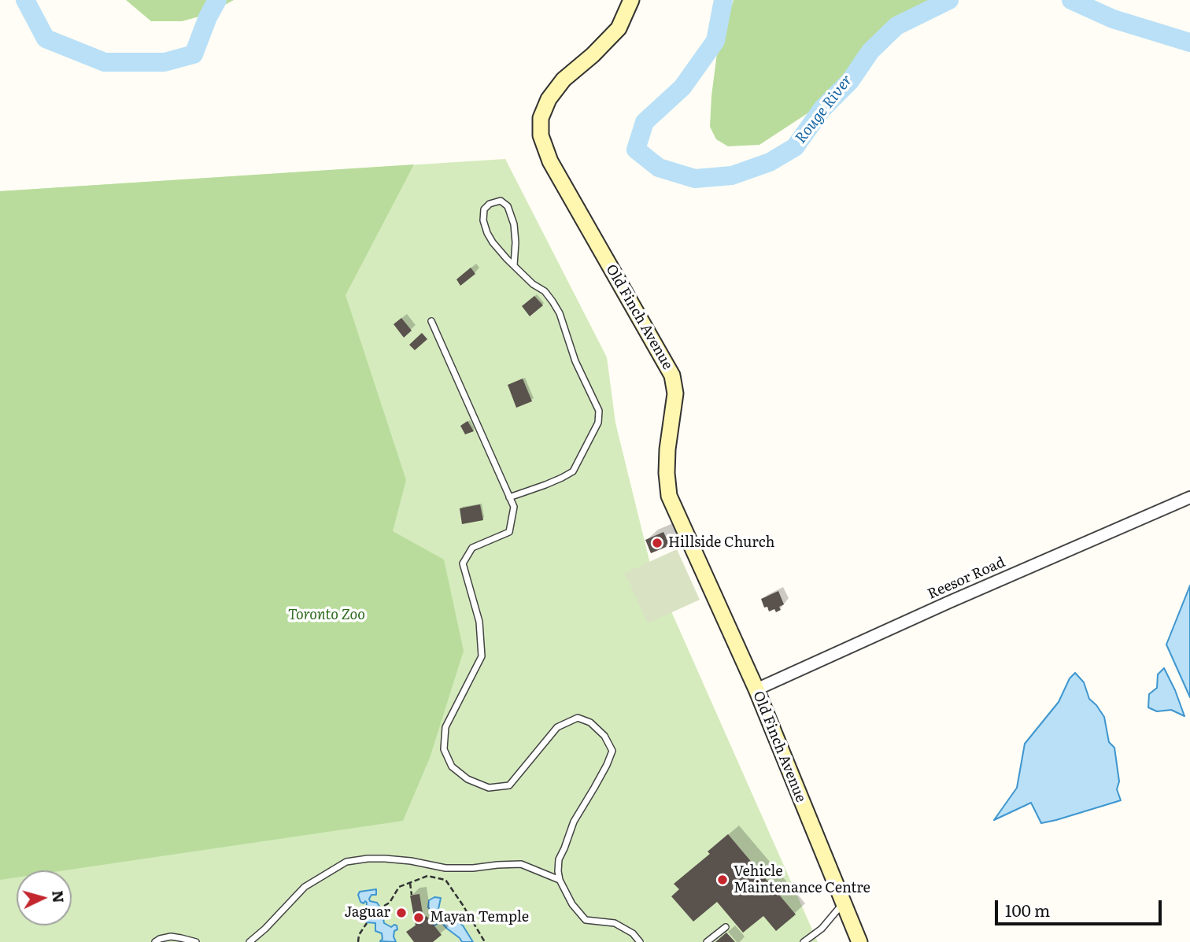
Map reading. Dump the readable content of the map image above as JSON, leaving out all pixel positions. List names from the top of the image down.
{
  "streets": {
    "street": ["Old Finch Avenue", "Reesor Road"]
  },
  "crossings": [
    ["Old Finch Avenue", "Reesor Road"]
  ],
  "water": ["Rouge River"],
  "parks": ["Toronto Zoo"],
  "places": [
    "Hillside Church",
    "Vehicle Maintenance Centre",
    "Jaguar",
    "Mayan Temple"
  ],
  "scale_bar": "100 m",
  "north": "right"
}
